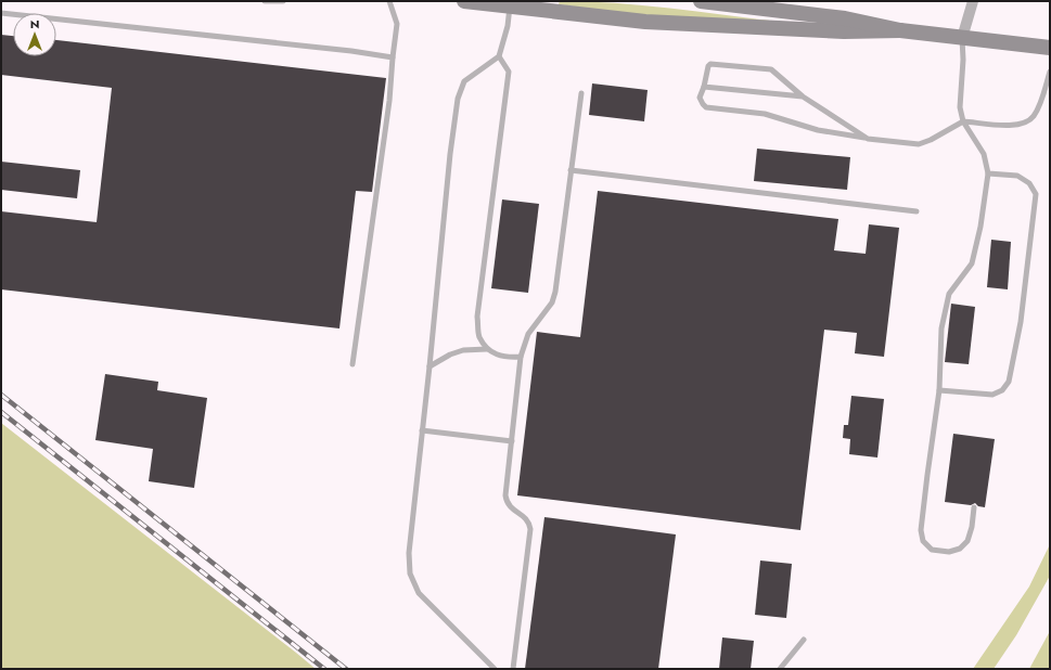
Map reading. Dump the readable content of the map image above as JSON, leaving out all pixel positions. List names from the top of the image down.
{
  "north": "top"
}
